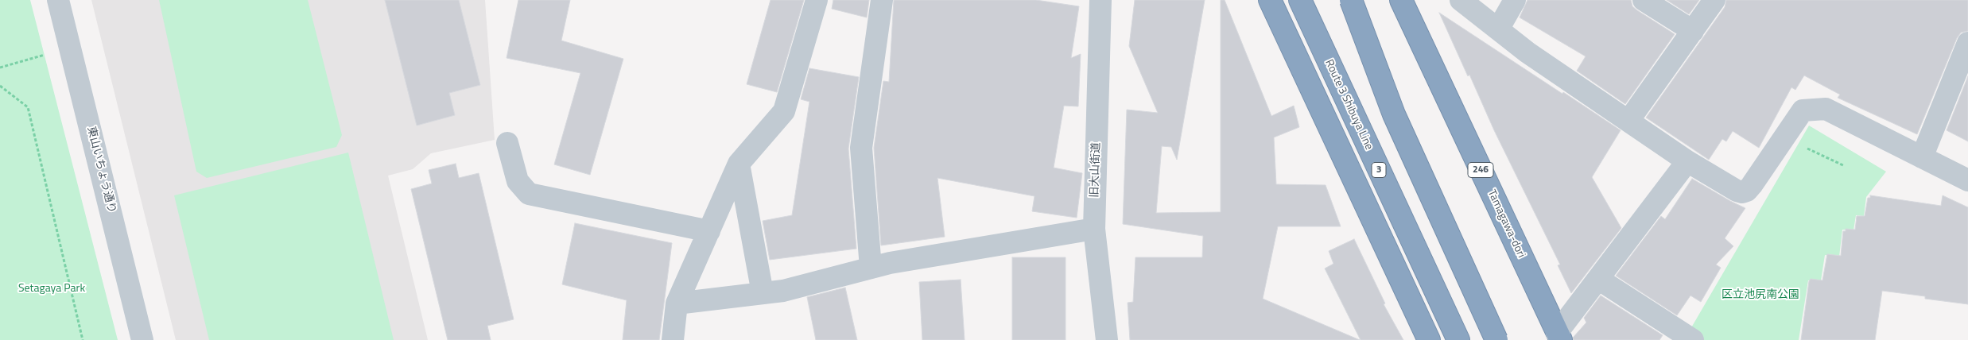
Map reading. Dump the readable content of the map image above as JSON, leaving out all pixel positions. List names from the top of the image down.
{
  "streets": {
    "highway": [
      "Route 3 Shibuya Line",
      "3",
      "246",
      "Tamagawa-dori"
    ],
    "street": ["東山いちょう通り", "旧大山街道"]
  },
  "parks": ["Setagaya Park", "区立池尻南公園"]
}
